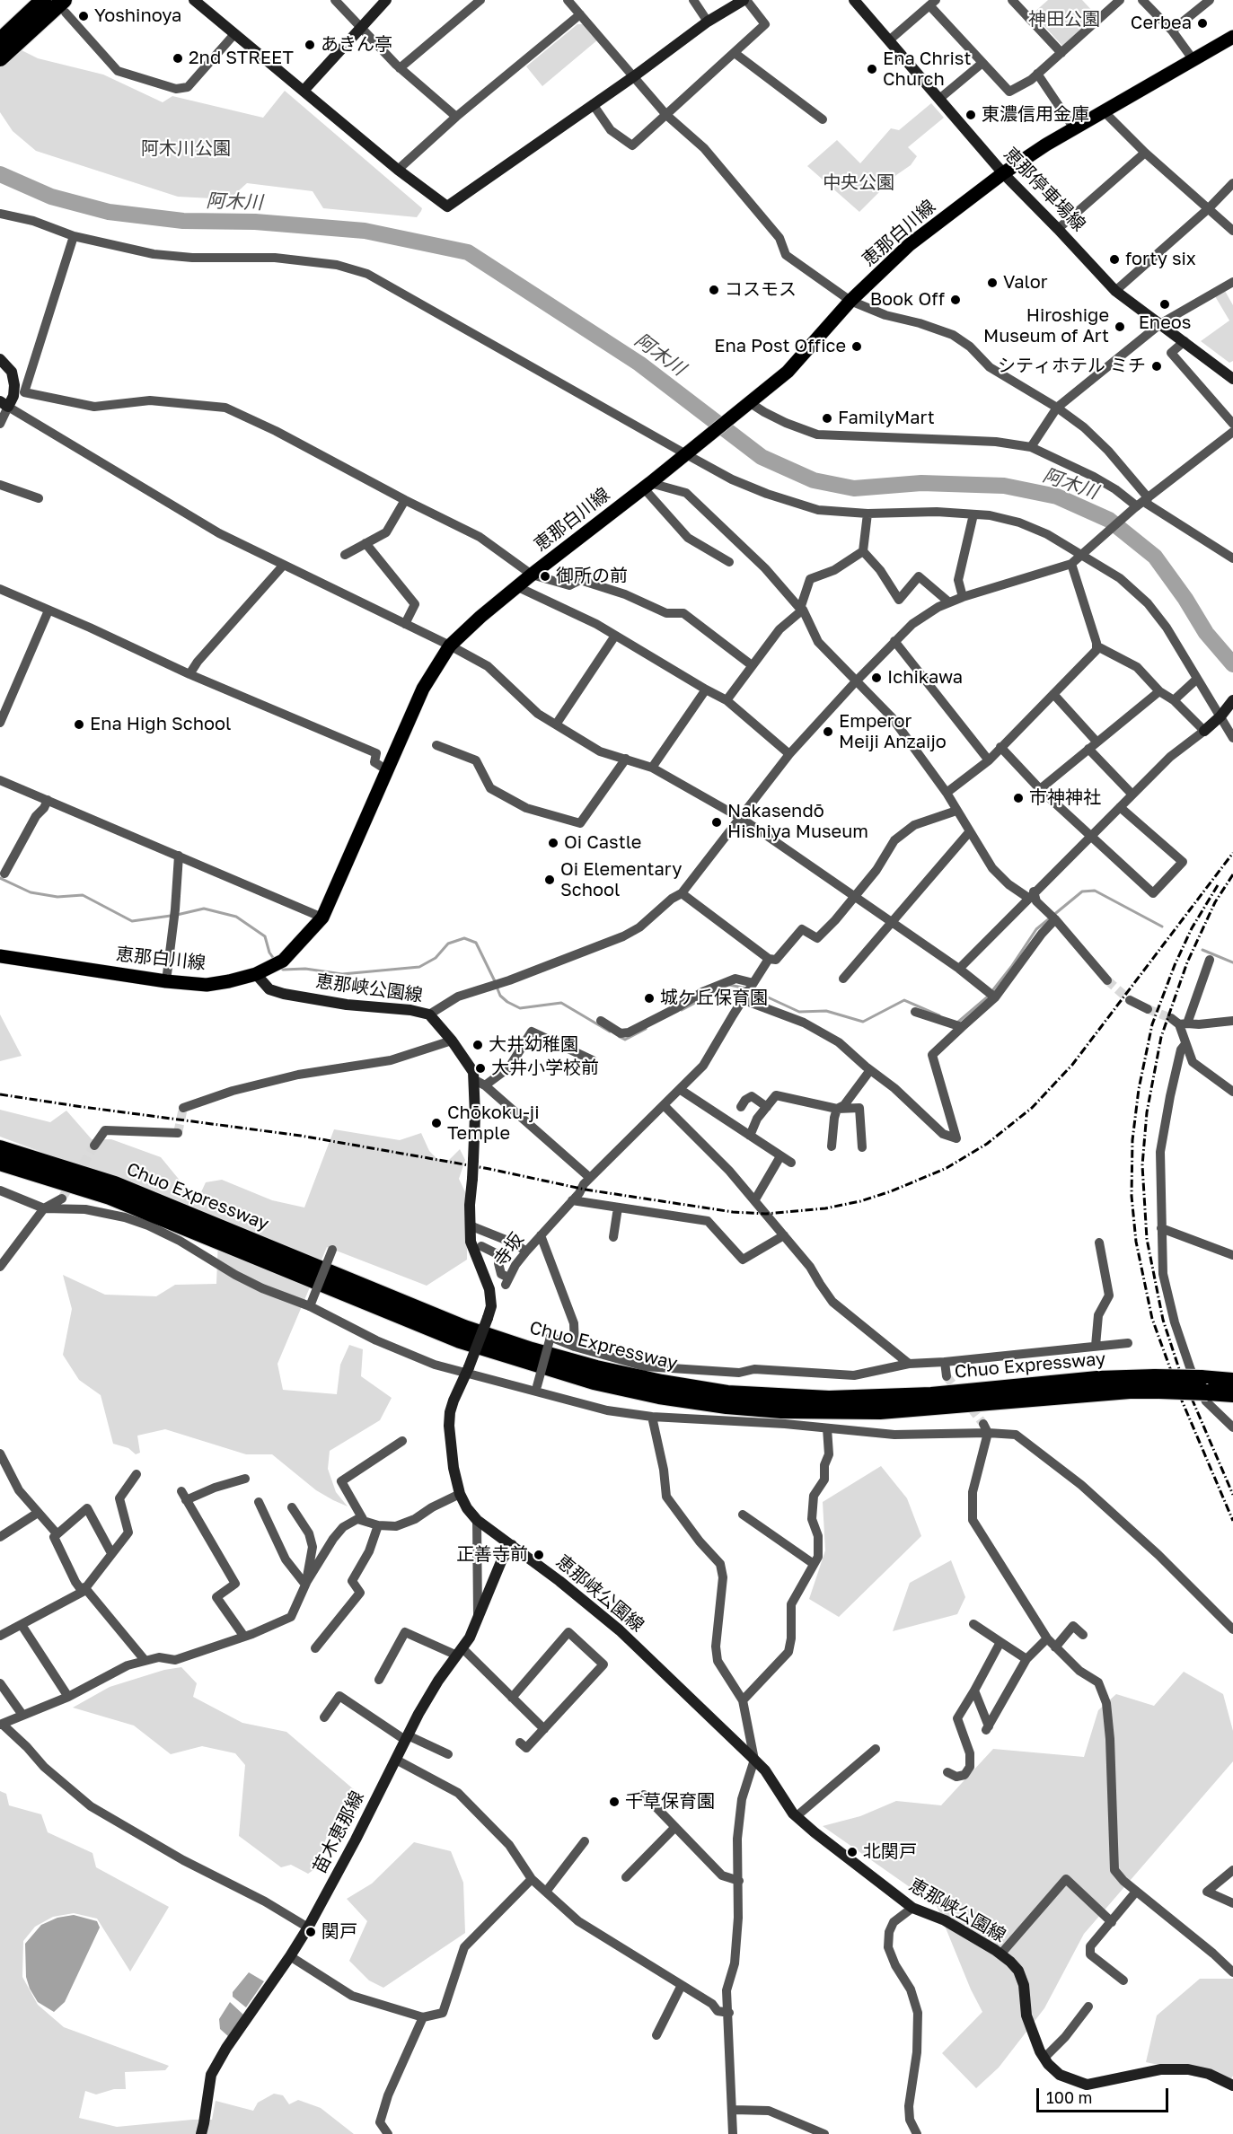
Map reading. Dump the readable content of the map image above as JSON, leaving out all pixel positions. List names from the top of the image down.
{
  "streets": {
    "highway": ["Chuo Expressway"],
    "main road": [
      "恵那停車場線",
      "恵那白川線",
      "恵那峡公園線",
      "苗木恵那線"
    ],
    "street": ["寺坂"]
  },
  "crossings": [
    ["恵那停車場線", "恵那白川線"],
    ["恵那白川線", "恵那峡公園線"],
    ["恵那峡公園線", "苗木恵那線"]
  ],
  "water": ["阿木川"],
  "parks": ["神田公園", "阿木川公園", "中央公園"],
  "places": [
    "Yoshinoya",
    "Cerbea",
    "あきん亭",
    "2nd STREET",
    "Ena Christ Church",
    "東濃信用金庫",
    "forty six",
    "Valor",
    "コスモス",
    "Book Off",
    "Eneos",
    "Hiroshige Museum of Art",
    "Ena Post Office",
    "シティホテル ミチ",
    "FamilyMart",
    "御所の前",
    "Ichikawa",
    "Ena High School",
    "Emperor Meiji Anzaijo",
    "市神神社",
    "Nakasendō Hishiya Museum",
    "Oi Castle",
    "Oi Elementary School",
    "城ケ丘保育園",
    "大井幼稚園",
    "大井小学校前",
    "Chōkoku-ji Temple",
    "正善寺前",
    "千草保育園",
    "北関戸",
    "関戸"
  ],
  "scale_bar": "100 m"
}
